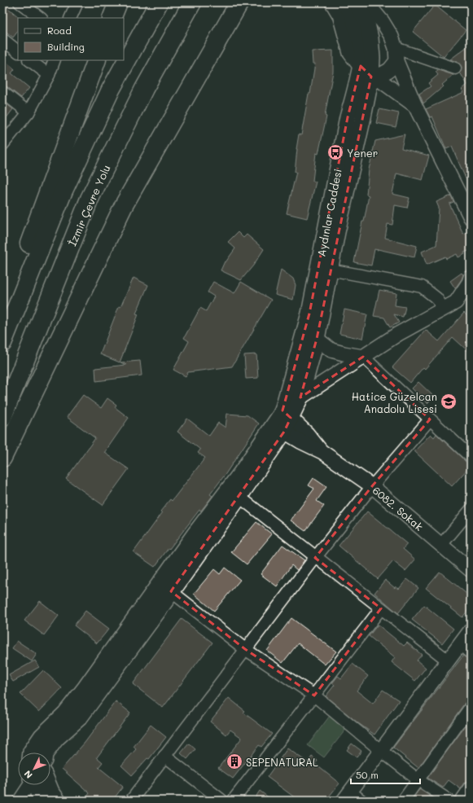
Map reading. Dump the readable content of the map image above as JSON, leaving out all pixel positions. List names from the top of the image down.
{
  "streets": {
    "highway": ["İzmir Çevre Yolu"],
    "main road": ["Aydınlar Caddesi"],
    "street": ["6082. Sokak"]
  },
  "crossings": [
    ["Aydınlar Caddesi", "6082. Sokak"]
  ],
  "places": {
    "bus stop": ["Yener"],
    "school or university": ["Hatice Güzelcan Anadolu Lisesi"],
    "building": ["SEPENATURAL"]
  },
  "legend": ["Road", "Building"],
  "scale_bar": "50 m",
  "north": "bottom left"
}
